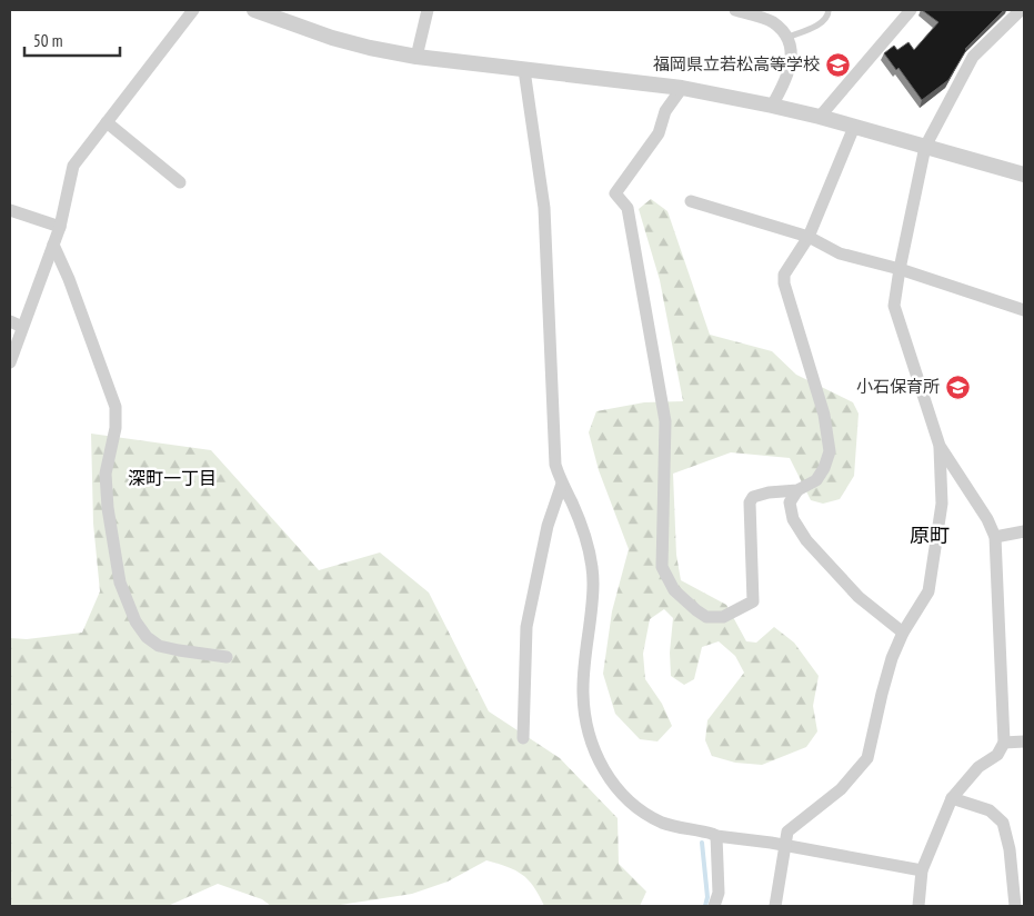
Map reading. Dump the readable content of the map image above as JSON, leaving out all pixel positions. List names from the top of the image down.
{
  "districts": ["深町一丁目", "原町"],
  "places": {
    "school or university": ["福岡県立若松高等学校", "小石保育所"]
  },
  "scale_bar": "50 m"
}
